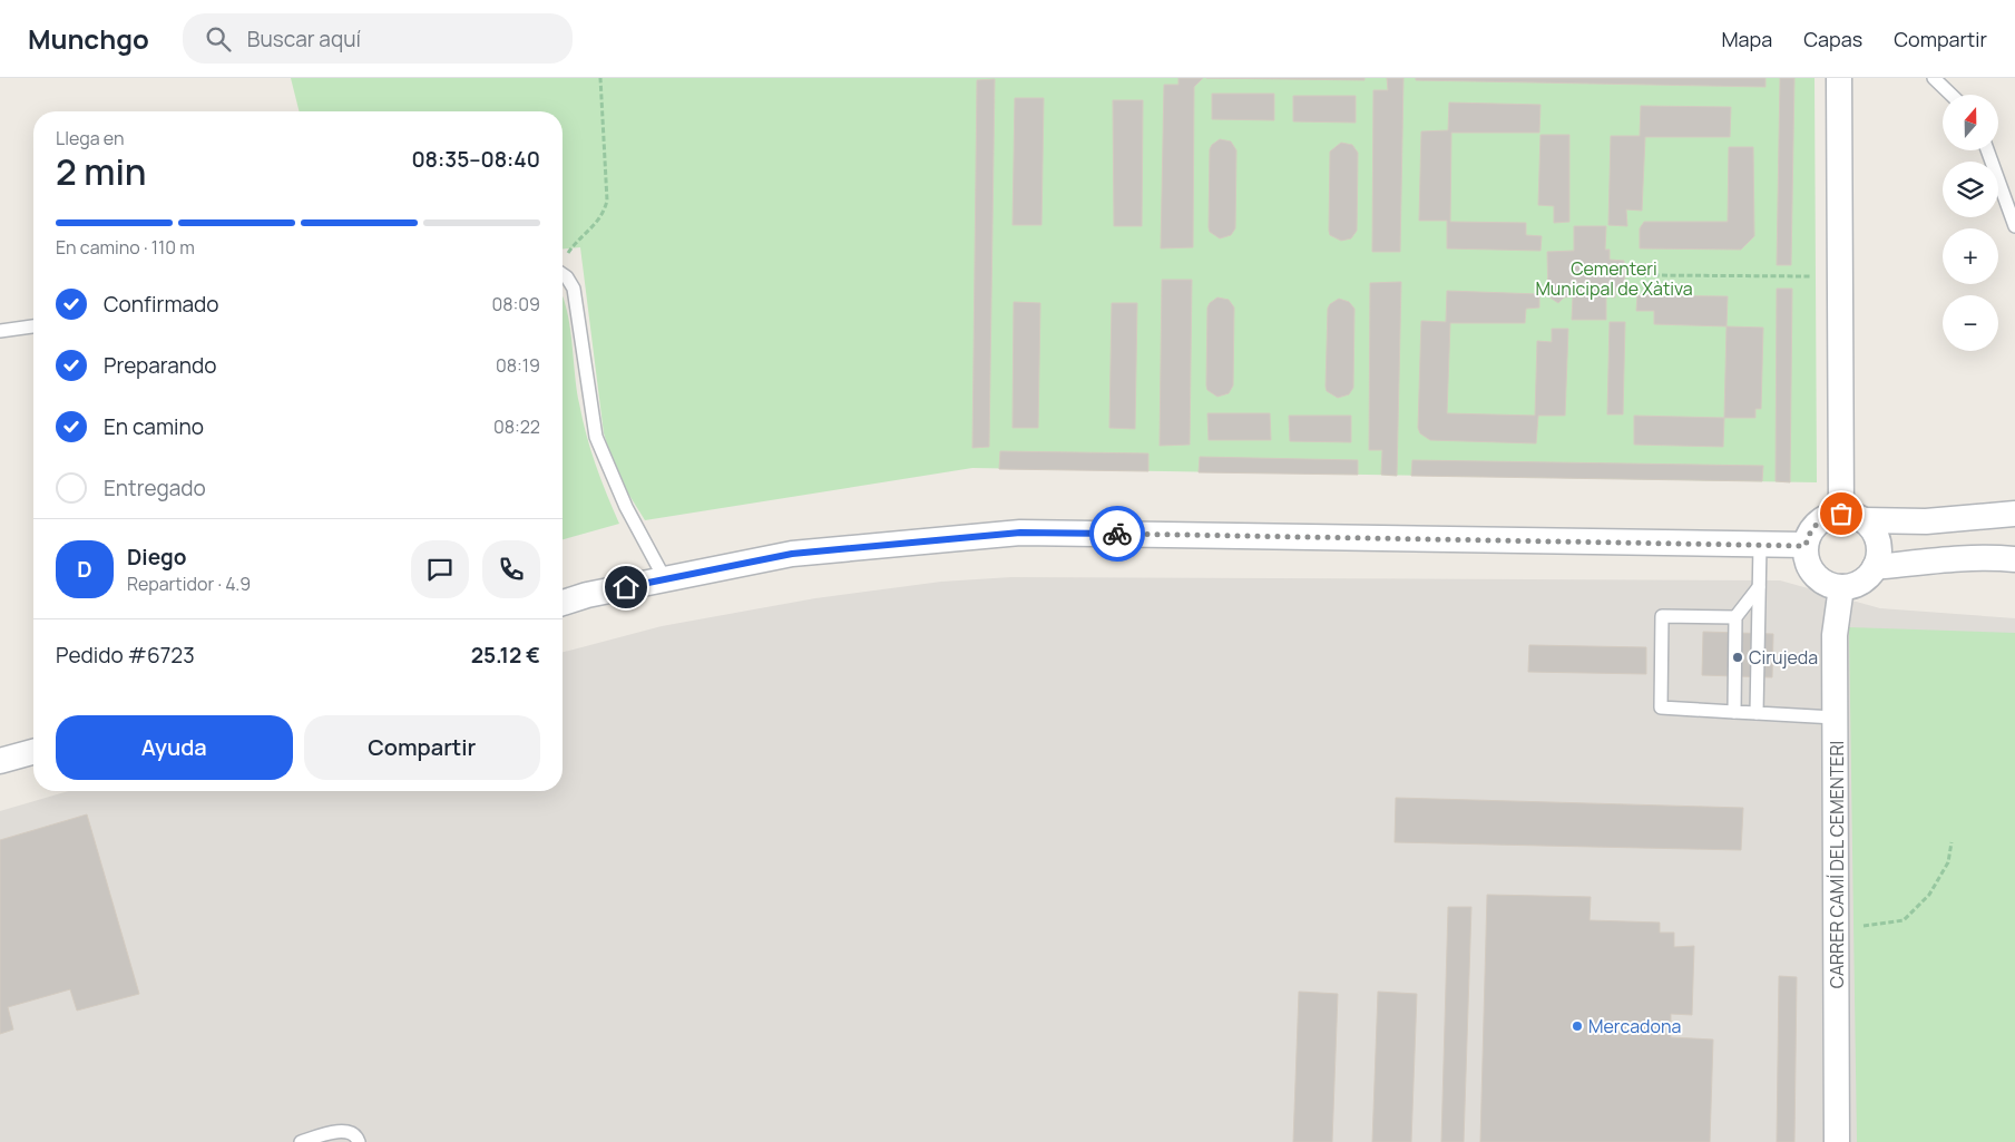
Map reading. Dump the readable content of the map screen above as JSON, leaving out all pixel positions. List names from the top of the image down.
{
  "streets": {
    "street": ["CARRER CAMÍ DEL CEMENTERI"]
  },
  "parks": ["Cementeri Municipal de Xàtiva"],
  "places": ["Cirujeda", "Mercadona"],
  "north": "top",
  "page": {
    "header": "Munchgo",
    "search": "Buscar aquí",
    "nav": ["Mapa", "Capas", "Compartir"],
    "map_buttons": ["+", "−"],
    "heading": ["2 min", "Llega en", "08:35–08:40"],
    "panel": [
      "Diego",
      "Repartidor · 4.9",
      "Pedido #6723",
      "25.12 €"
    ],
    "bar": "En camino · 110 m",
    "list": [
      ["Confirmado", "08:09"],
      ["Preparando", "08:19"],
      ["En camino", "08:22"],
      "Entregado"
    ],
    "round": "D",
    "buttons": ["Ayuda", "Compartir"]
  }
}
